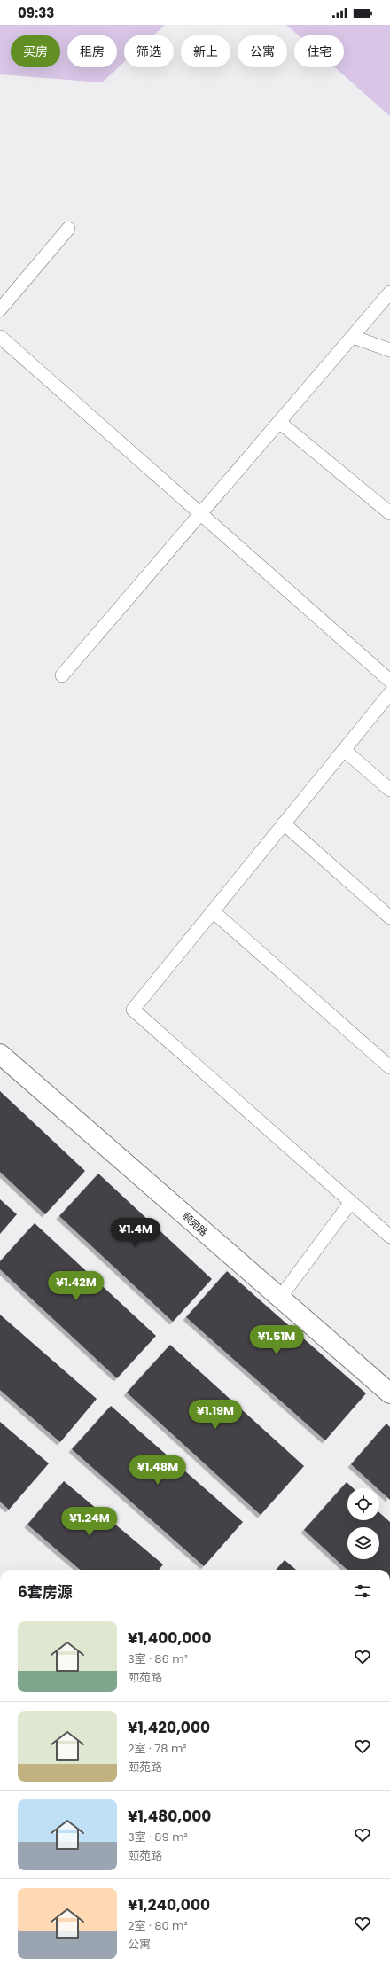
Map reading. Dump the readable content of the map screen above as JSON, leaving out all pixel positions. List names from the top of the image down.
{
  "streets": {
    "street": ["颐苑路"]
  },
  "page": {
    "status": "09:33",
    "chip": [
      "买房",
      "租房",
      "筛选",
      "新上",
      "公寓",
      "住宅"
    ],
    "price": [
      "¥1.4M",
      "¥1.42M",
      "¥1.51M",
      "¥1.19M",
      "¥1.48M",
      "¥1.24M"
    ],
    "heading": "6套房源",
    "list": [
      {
        "name": "¥1,400,000",
        "note": "3室 · 86 m² · 颐苑路"
      },
      {
        "name": "¥1,420,000",
        "note": "2室 · 78 m² · 颐苑路"
      },
      {
        "name": "¥1,480,000",
        "note": "3室 · 89 m² · 颐苑路"
      },
      {
        "name": "¥1,240,000",
        "note": "2室 · 80 m² · 公寓"
      }
    ]
  }
}
